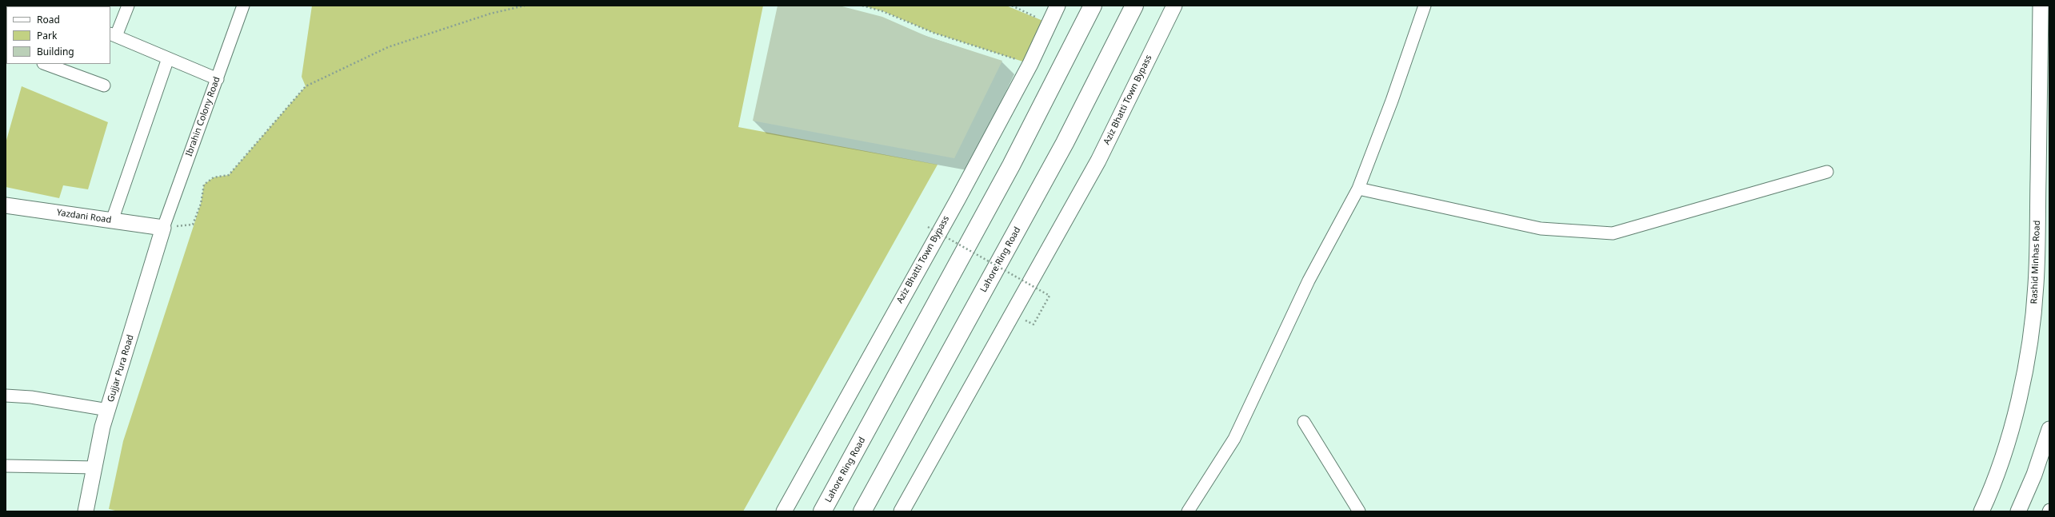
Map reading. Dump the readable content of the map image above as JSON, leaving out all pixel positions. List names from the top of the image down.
{
  "streets": {
    "highway": ["Lahore Ring Road"],
    "street": [
      "Aziz Bhatti Town Bypass",
      "Ibrahin Colony Road",
      "Yazdani Road",
      "Rashid Minhas Road",
      "Gujjar Pura Road"
    ]
  },
  "crossings": [
    ["Ibrahin Colony Road", "Yazdani Road"],
    ["Ibrahin Colony Road", "Gujjar Pura Road"],
    ["Yazdani Road", "Gujjar Pura Road"]
  ],
  "legend": ["Road", "Park", "Building"]
}
